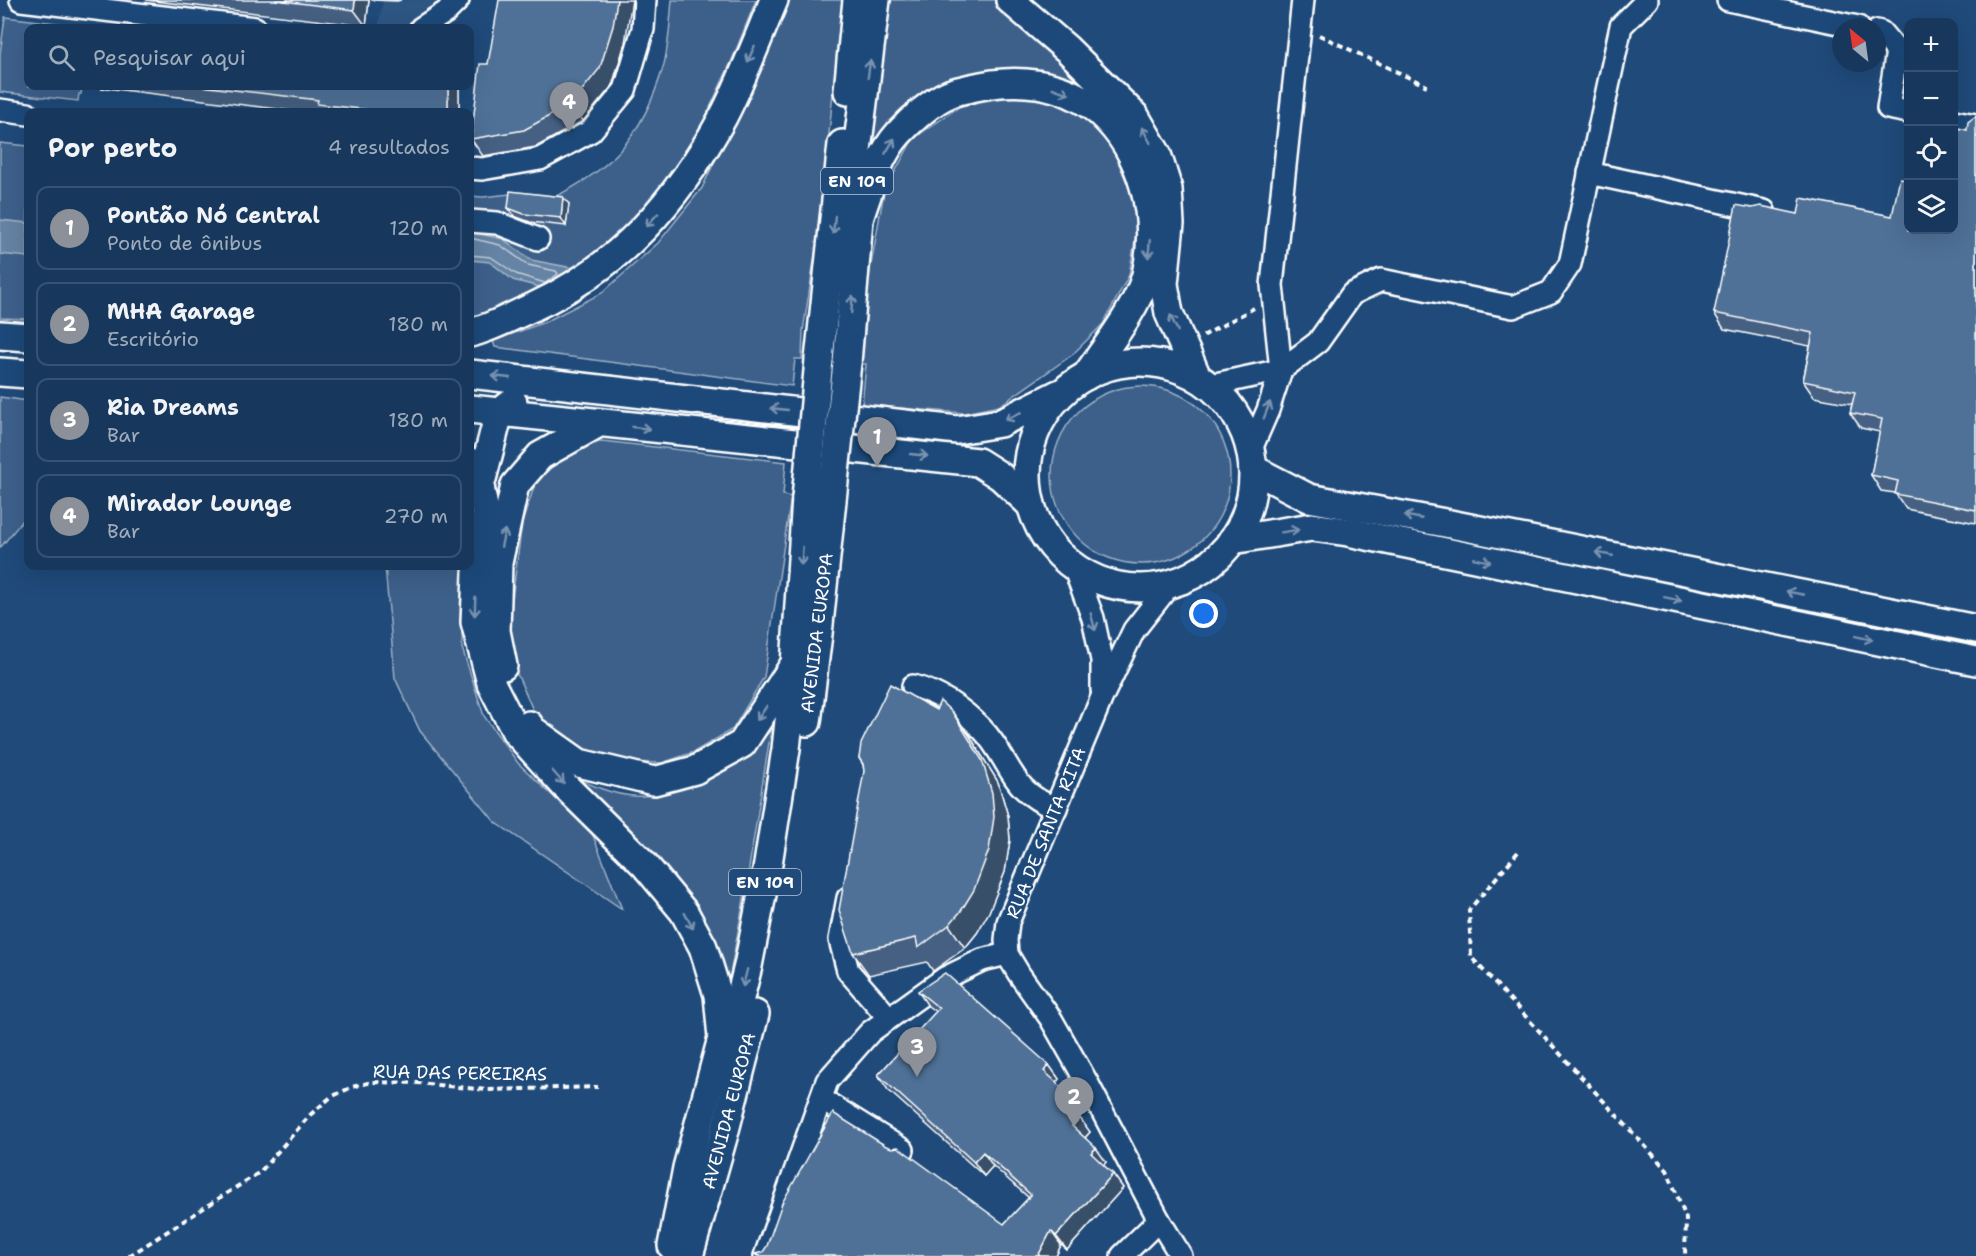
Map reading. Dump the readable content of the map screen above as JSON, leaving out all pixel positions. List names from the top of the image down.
{
  "streets": {
    "main road": ["EN 109", "AVENIDA EUROPA"],
    "street": ["RUA DE SANTA RITA"],
    "path": ["RUA DAS PEREIRAS"]
  },
  "north": "top left",
  "page": {
    "map_buttons": ["+", "−"],
    "search": "Pesquisar aqui",
    "pins": [
      "4",
      "1",
      "3",
      "2"
    ],
    "heading": ["Por perto", "4 resultados"],
    "list": [
      {
        "mark": "1",
        "name": "Pontão Nó Central",
        "note": "Ponto de ônibus",
        "value": "120 m"
      },
      {
        "mark": "2",
        "name": "MHA Garage",
        "note": "Escritório",
        "value": "180 m"
      },
      {
        "mark": "3",
        "name": "Ria Dreams",
        "note": "Bar",
        "value": "180 m"
      },
      {
        "mark": "4",
        "name": "Mirador Lounge",
        "note": "Bar",
        "value": "270 m"
      }
    ]
  }
}
